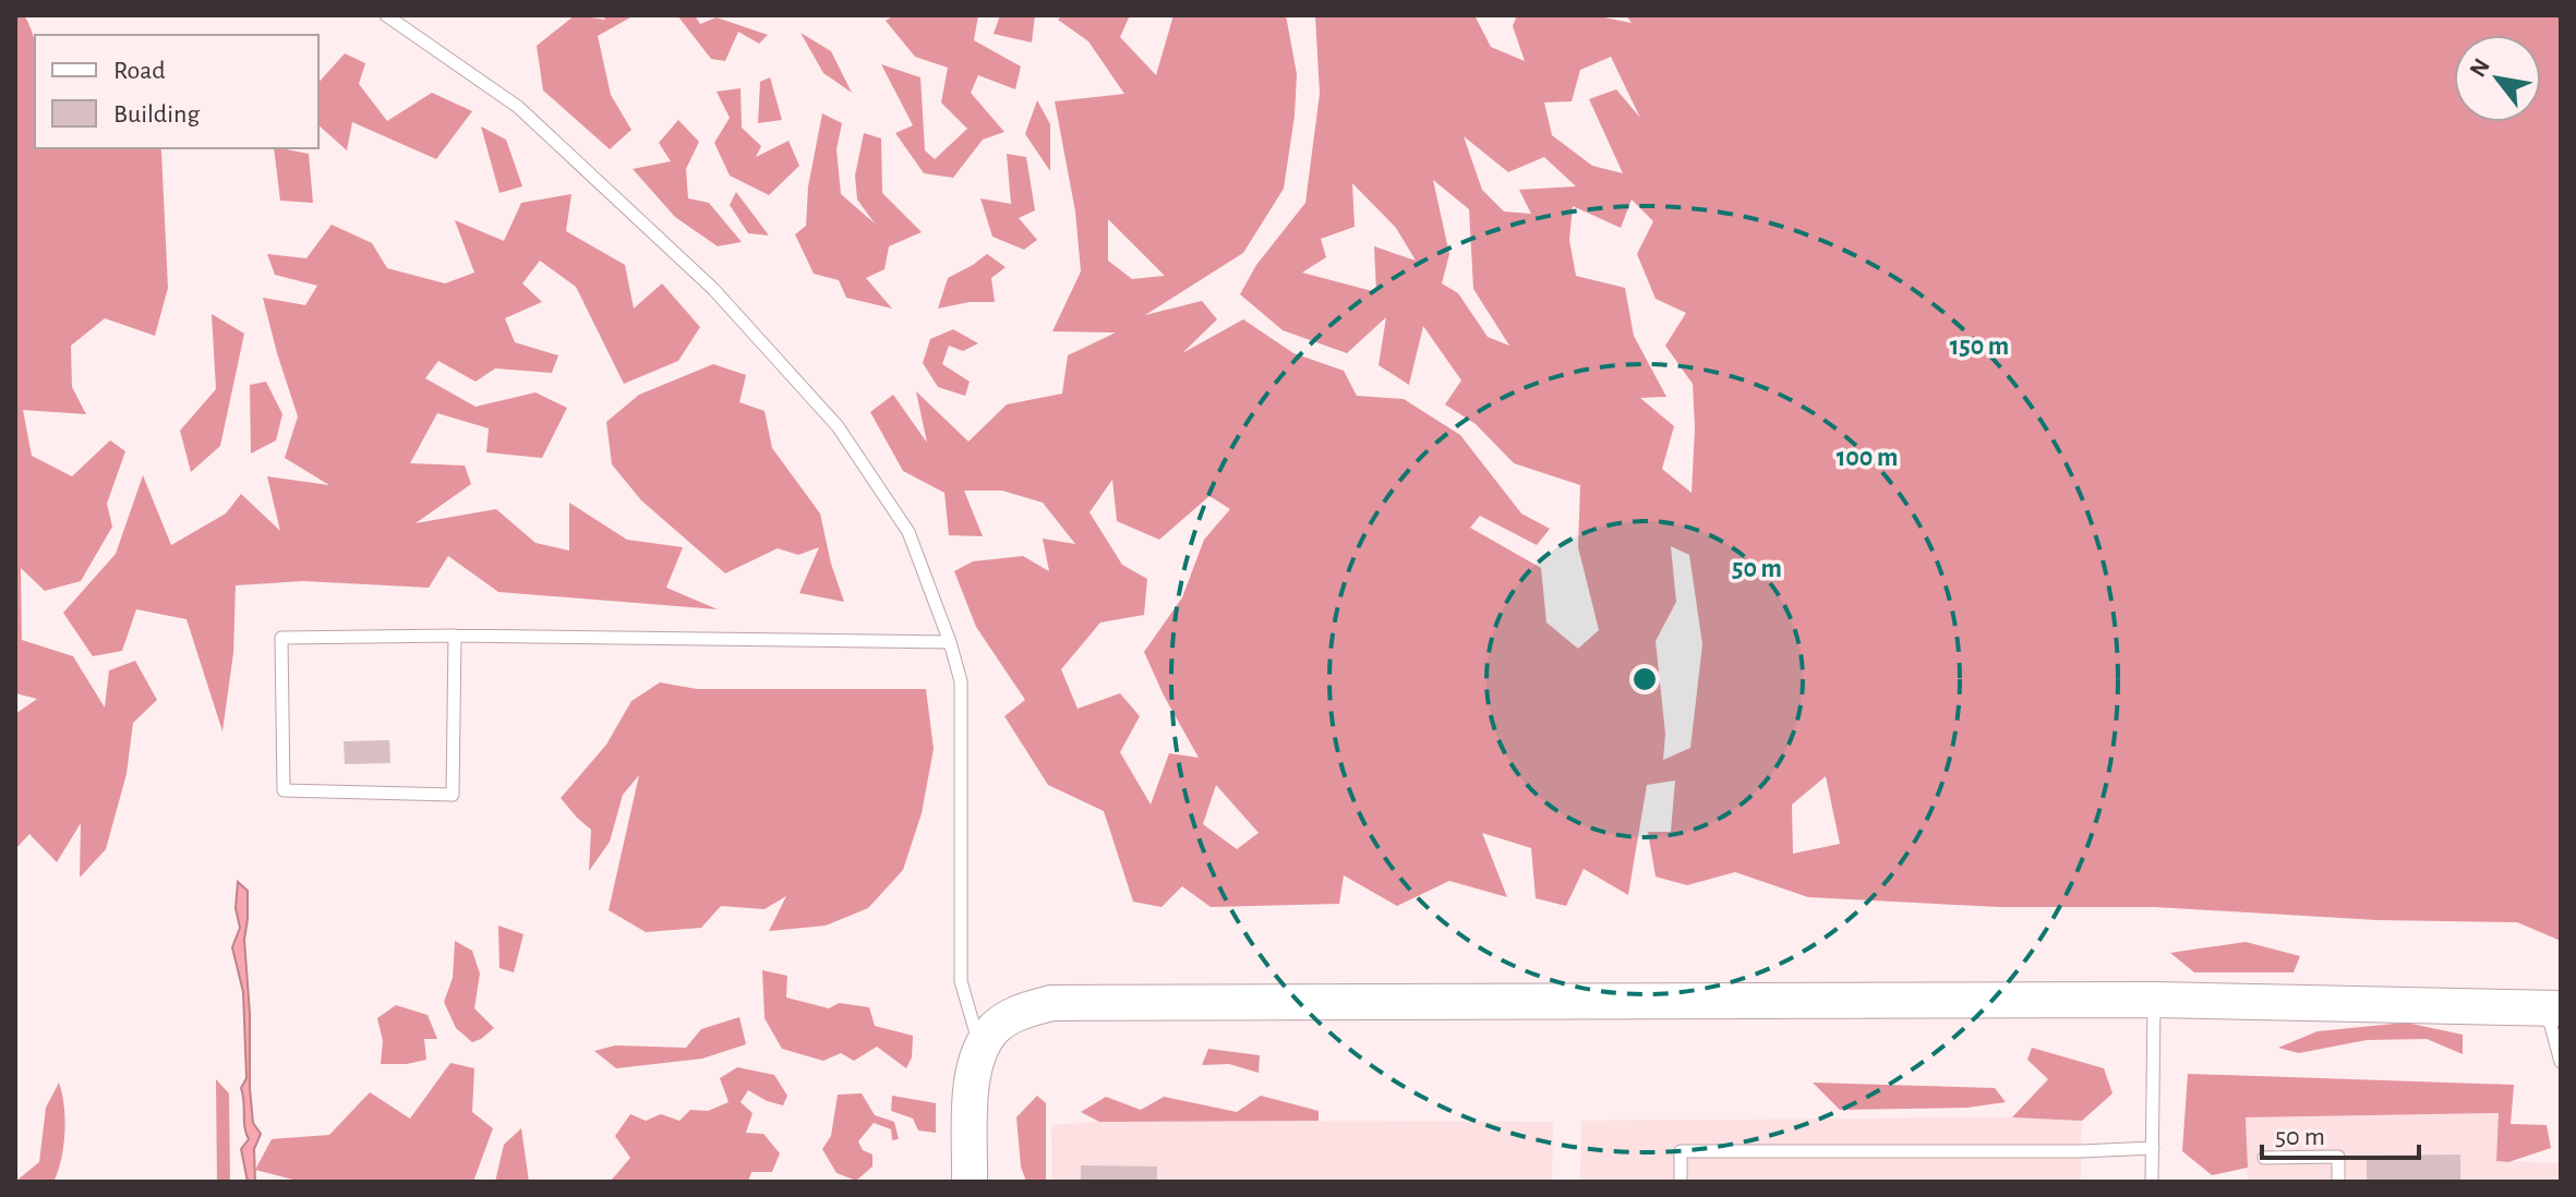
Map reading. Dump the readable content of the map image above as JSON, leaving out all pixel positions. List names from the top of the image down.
{
  "legend": ["Road", "Building"],
  "scale_bar": "50 m",
  "north": "top left",
  "rings": ["150 m", "100 m", "50 m"]
}
